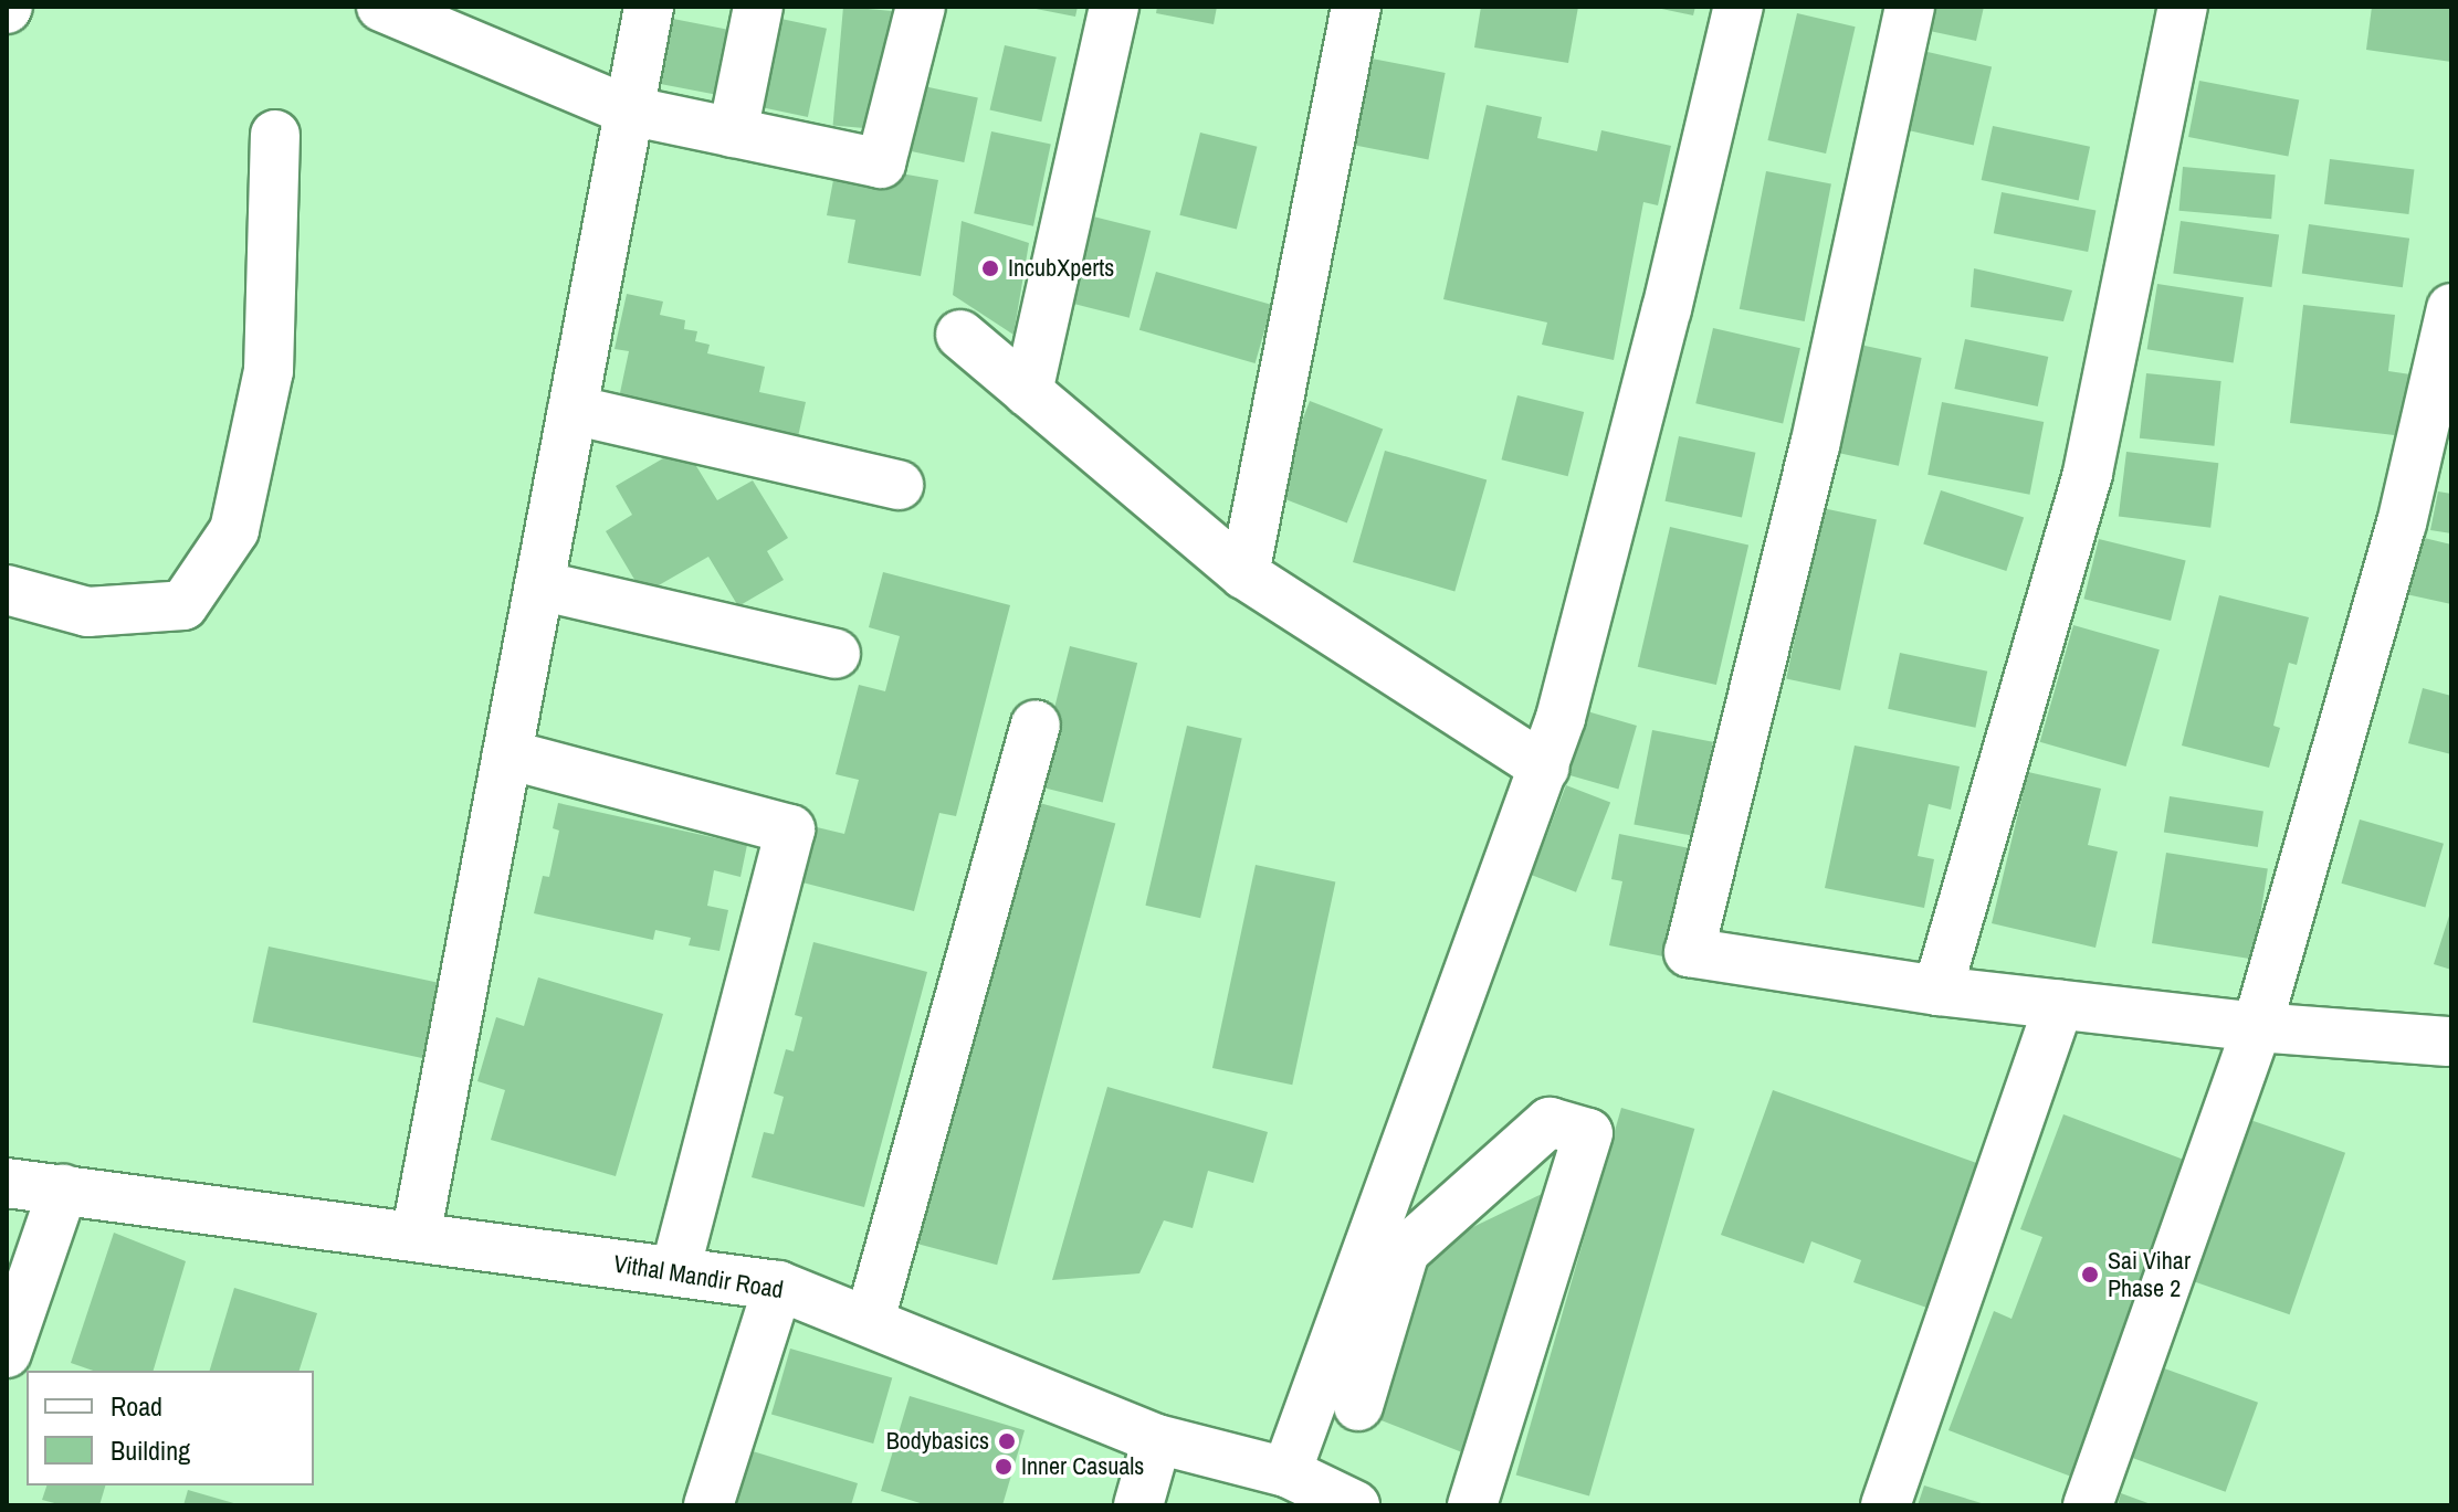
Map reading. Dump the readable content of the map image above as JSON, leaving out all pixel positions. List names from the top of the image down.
{
  "streets": {
    "street": ["Vithal Mandir Road"]
  },
  "places": [
    "IncubXperts",
    "Sai Vihar Phase 2",
    "Bodybasics",
    "Inner Casuals"
  ],
  "legend": ["Road", "Building"]
}
